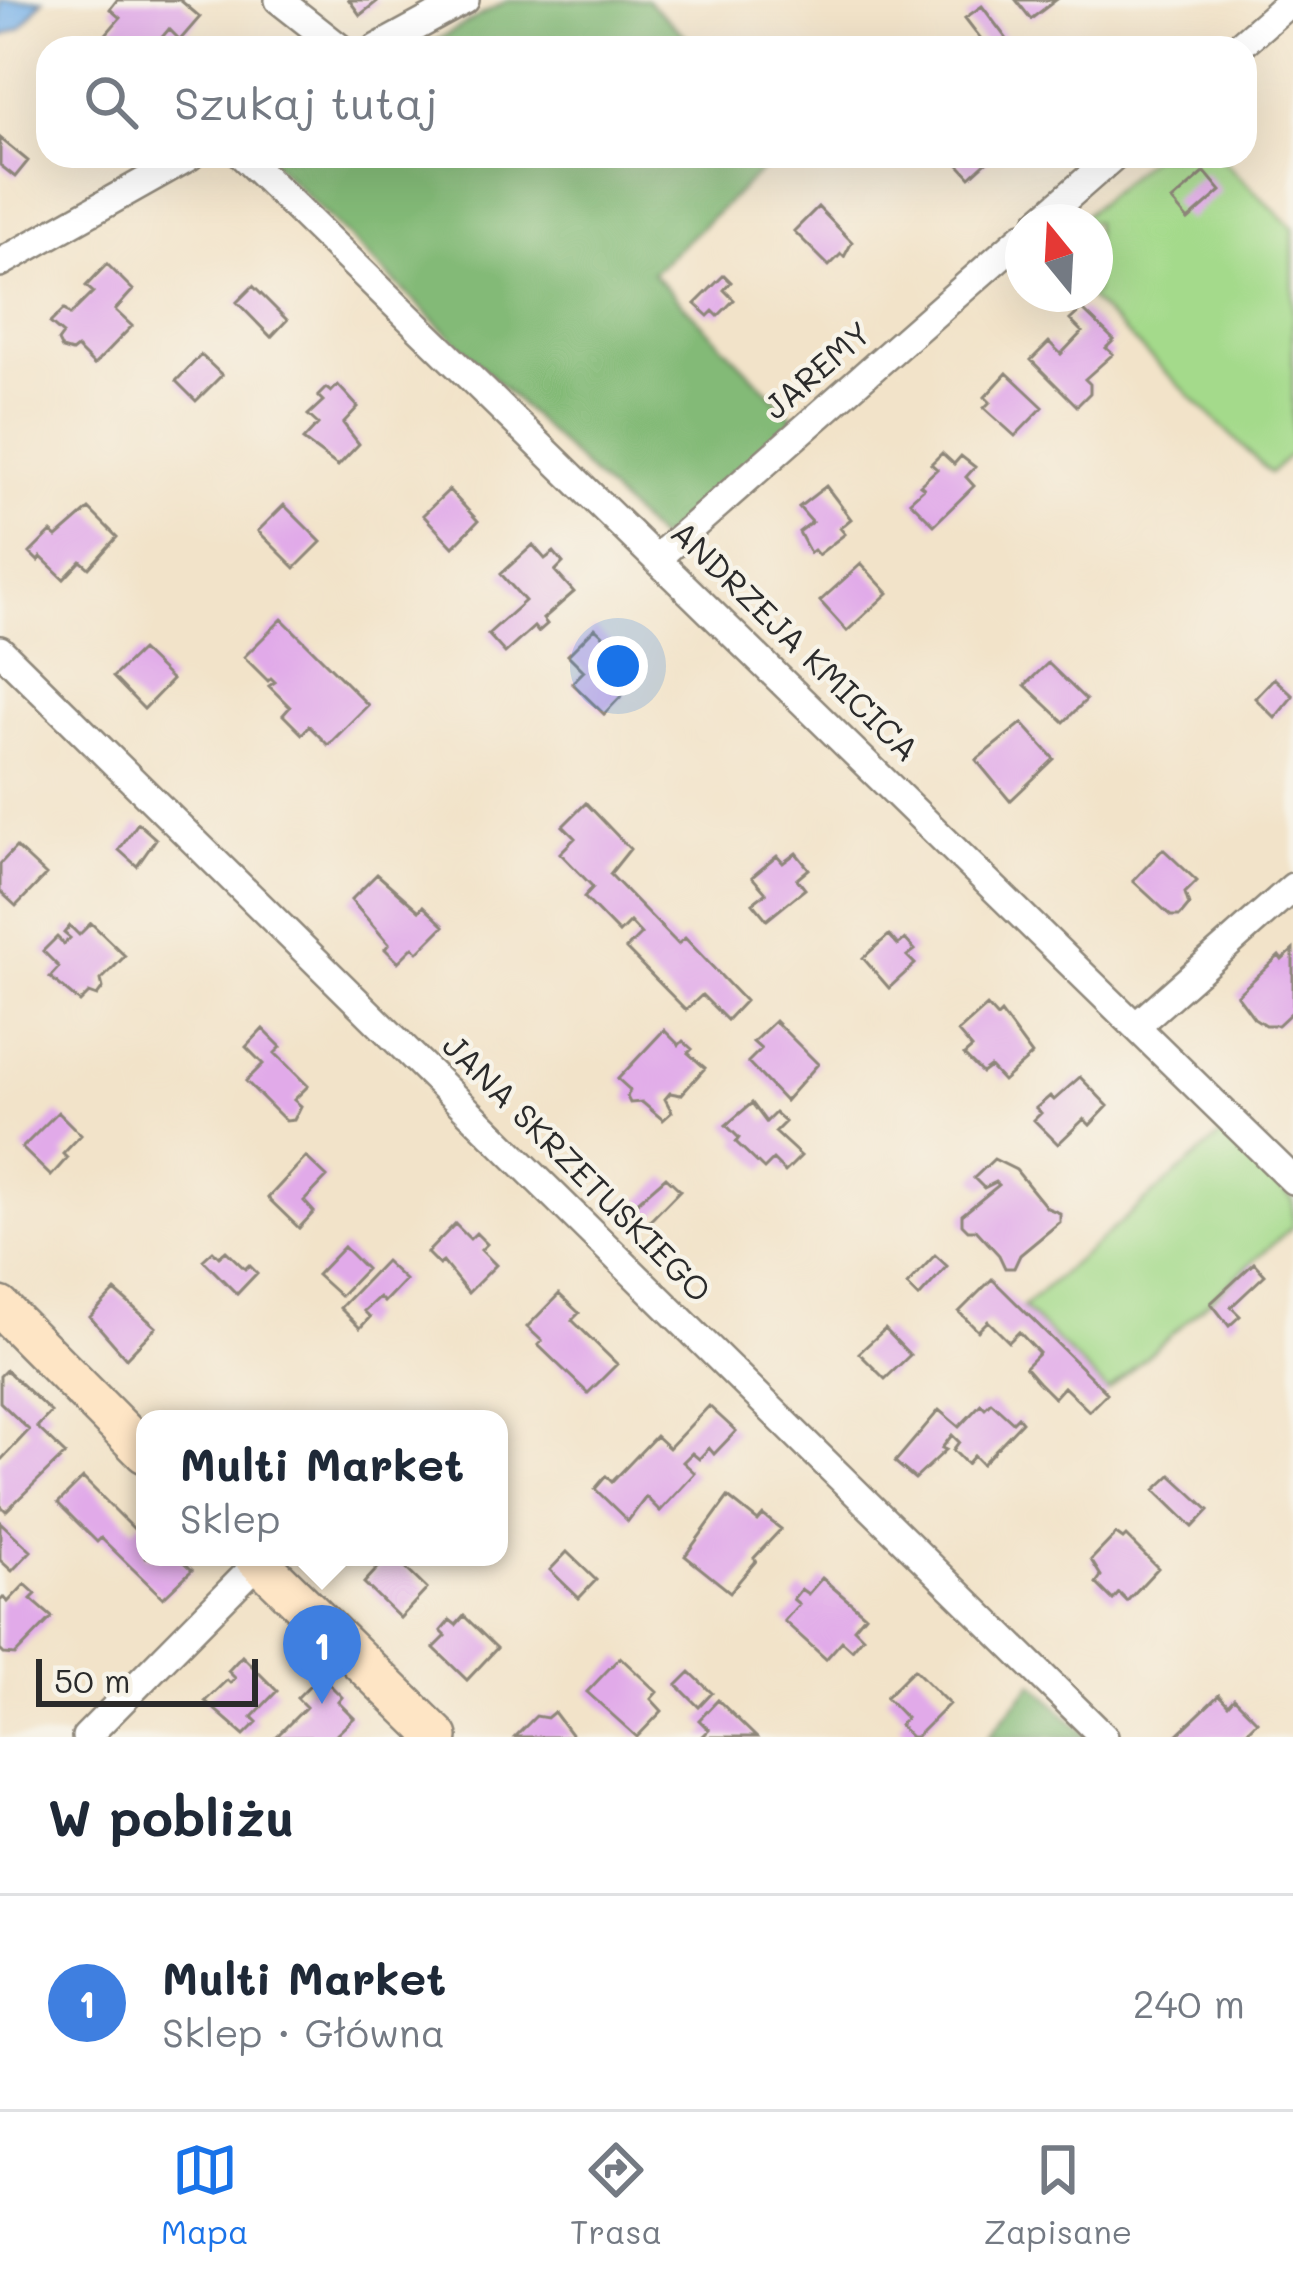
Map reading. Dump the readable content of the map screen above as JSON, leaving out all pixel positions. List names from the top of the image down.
{
  "streets": {
    "street": ["JAREMY", "ANDRZEJA KMICICA", "JANA SKRZETUSKIEGO"]
  },
  "crossings": [
    ["JAREMY", "ANDRZEJA KMICICA"]
  ],
  "scale_bar": "50 m",
  "north": "top",
  "page": {
    "search": "Szukaj tutaj",
    "popup": ["Multi Market", "Sklep"],
    "pins": "1",
    "scale": "50 m",
    "heading": "W pobliżu",
    "list": [
      {
        "mark": "1",
        "name": "Multi Market",
        "note": "Sklep · Główna",
        "value": "240 m"
      }
    ],
    "nav": ["Mapa", "Trasa", "Zapisane"]
  }
}
